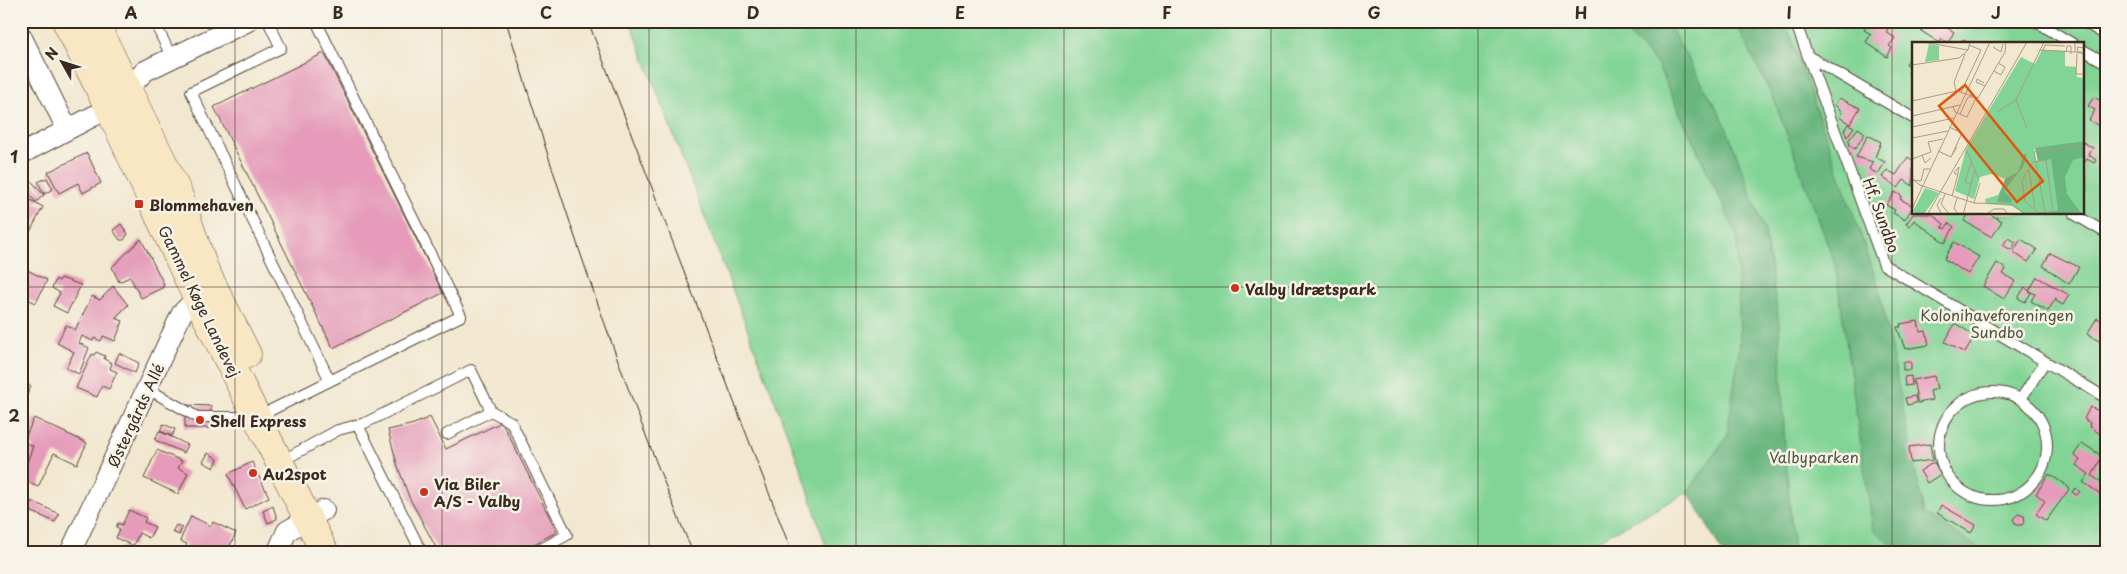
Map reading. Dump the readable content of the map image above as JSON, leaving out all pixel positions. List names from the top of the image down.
{
  "streets": {
    "main road": ["Gammel Køge Landevej"],
    "street": ["Østergårds Allé"],
    "lane": ["Hf. Sundbo"]
  },
  "crossings": [
    ["Gammel Køge Landevej", "Østergårds Allé"]
  ],
  "parks": ["Kolonihaveforeningen Sundbo", "Valbyparken"],
  "places": {
    "transit": ["Blommehaven"],
    "other": [
      "Valby Idrætspark",
      "Shell Express",
      "Au2spot",
      "Via Biler A/S - Valby"
    ]
  },
  "north": "top left",
  "grid": {
    "columns": [
      "A",
      "B",
      "C",
      "D",
      "E",
      "F",
      "G",
      "H",
      "I",
      "J"
    ],
    "rows": ["1", "2"]
  }
}
